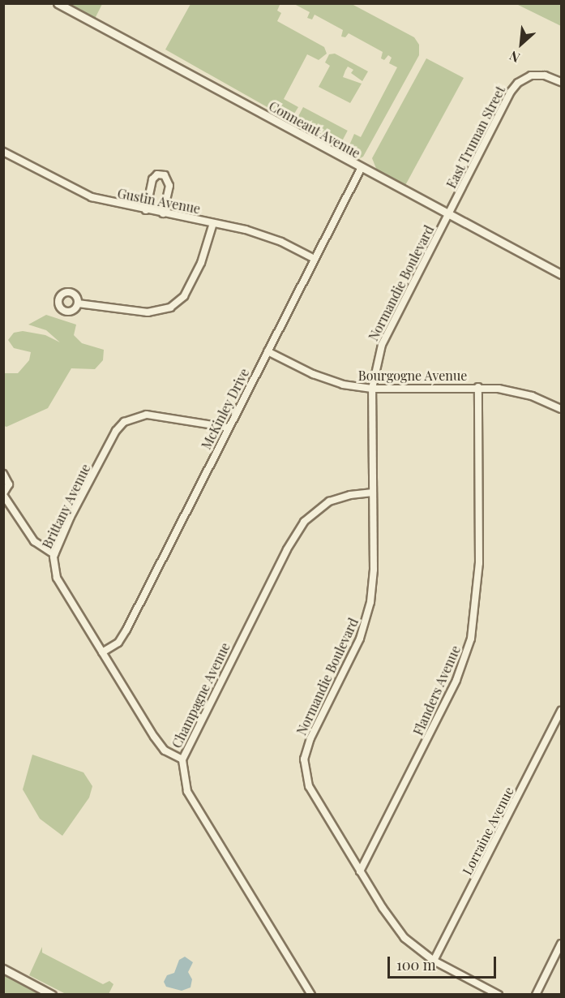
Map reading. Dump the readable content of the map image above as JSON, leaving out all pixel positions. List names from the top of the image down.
{
  "streets": {
    "street": [
      "Conneaut Avenue",
      "East Truman Street",
      "Gustin Avenue",
      "Normandie Boulevard",
      "Bourgogne Avenue",
      "McKinley Drive",
      "Brittany Avenue",
      "Flanders Avenue",
      "Champagne Avenue",
      "Lorraine Avenue"
    ]
  },
  "crossings": [
    ["Conneaut Avenue", "East Truman Street"],
    ["Conneaut Avenue", "Normandie Boulevard"],
    ["Conneaut Avenue", "McKinley Drive"],
    ["East Truman Street", "Normandie Boulevard"],
    ["Gustin Avenue", "McKinley Drive"],
    ["Normandie Boulevard", "Bourgogne Avenue"],
    ["Normandie Boulevard", "Flanders Avenue"],
    ["Normandie Boulevard", "Champagne Avenue"],
    ["Normandie Boulevard", "Lorraine Avenue"],
    ["Bourgogne Avenue", "McKinley Drive"],
    ["Bourgogne Avenue", "Flanders Avenue"],
    ["McKinley Drive", "Brittany Avenue"],
    ["Brittany Avenue", "Champagne Avenue"]
  ],
  "scale_bar": "100 m",
  "north": "bottom left"
}
